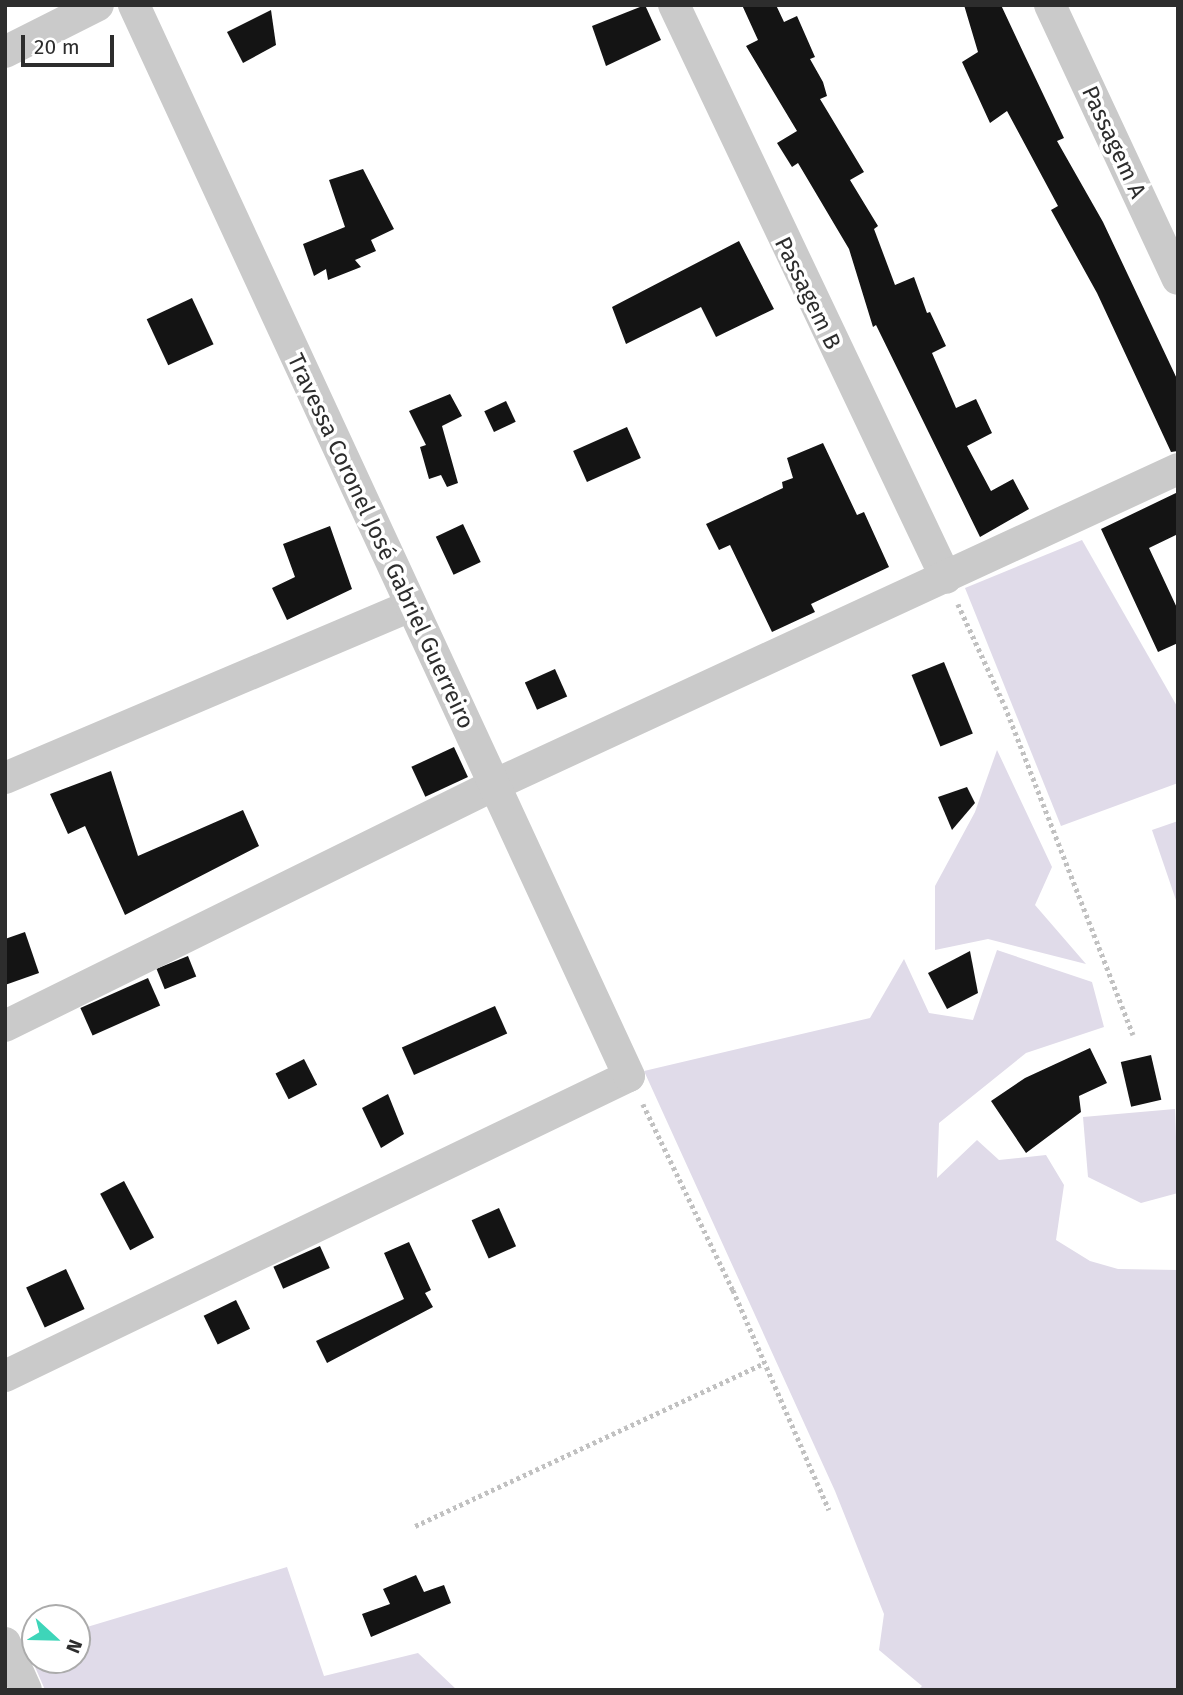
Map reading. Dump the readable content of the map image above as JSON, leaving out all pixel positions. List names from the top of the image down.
{
  "streets": {
    "street": ["Passagem A", "Passagem B", "Travessa Coronel José Gabriel Guerreiro"]
  },
  "scale_bar": "20 m",
  "north": "right"
}
